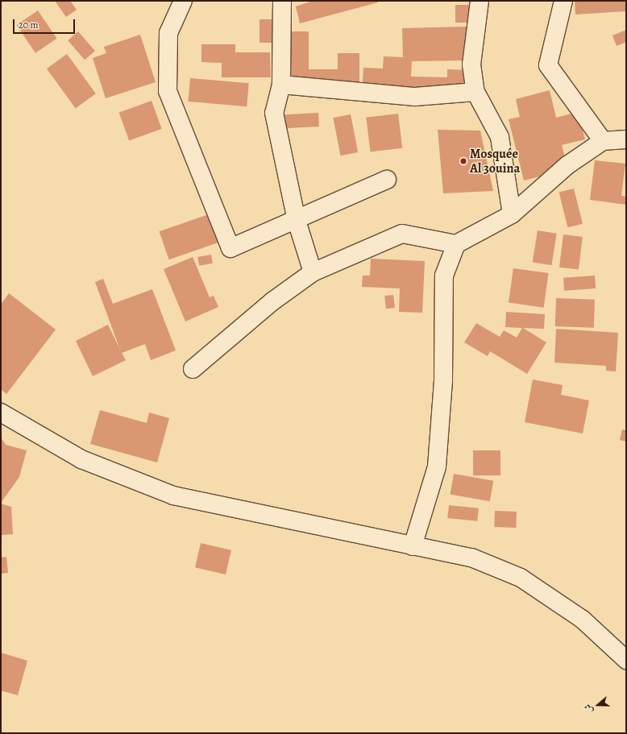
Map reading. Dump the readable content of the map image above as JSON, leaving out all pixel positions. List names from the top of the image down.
{
  "places": ["Mosquée Al 3ouina"],
  "scale_bar": "20 m",
  "north": "left"
}
